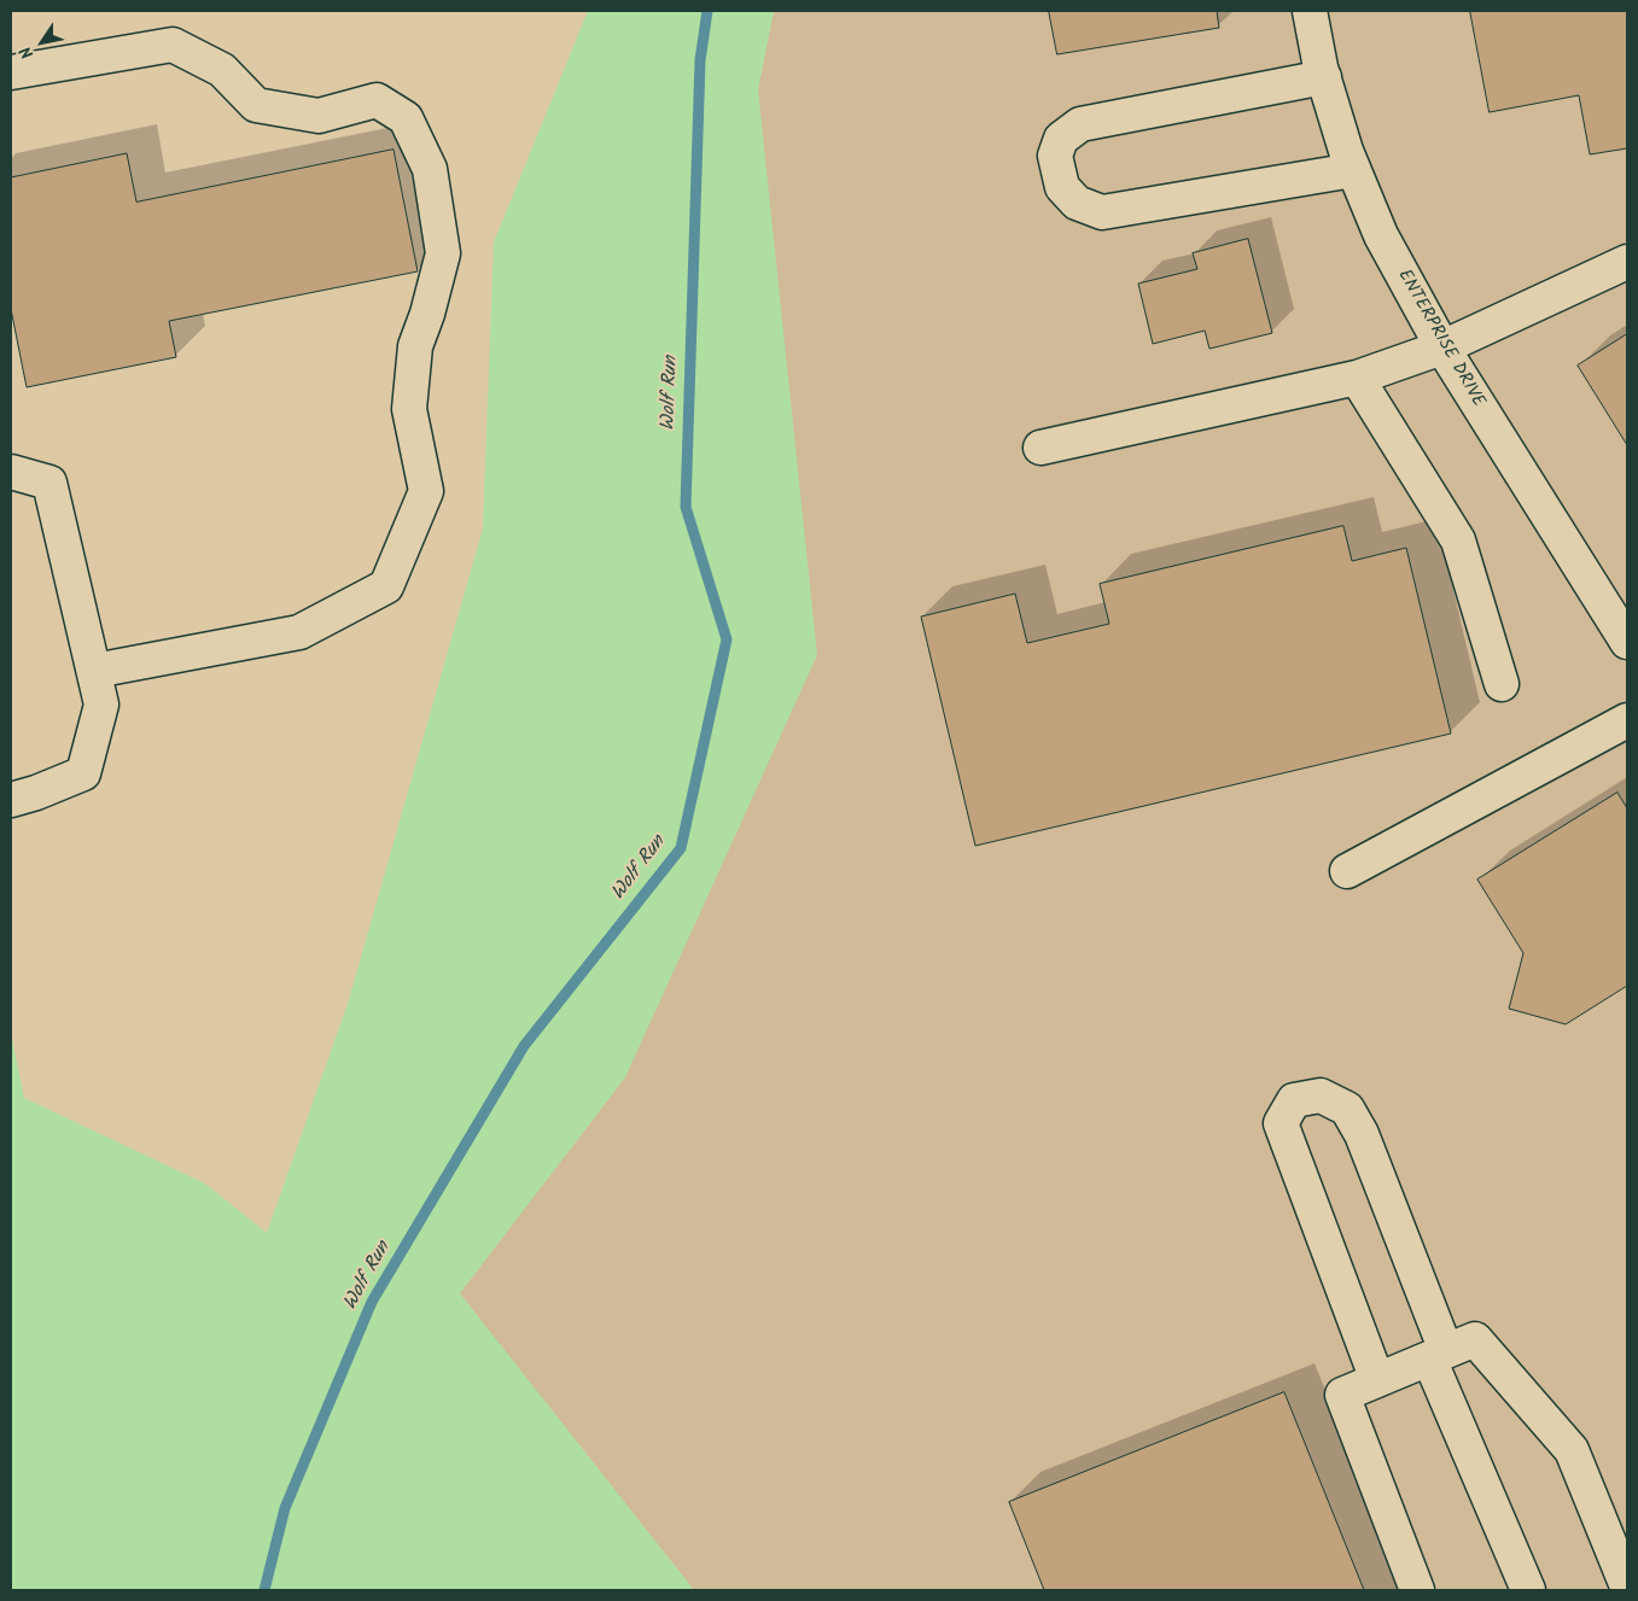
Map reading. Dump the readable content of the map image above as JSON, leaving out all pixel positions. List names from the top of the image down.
{
  "streets": {
    "street": ["ENTERPRISE DRIVE"]
  },
  "water": ["Wolf Run"],
  "north": "bottom left"
}
